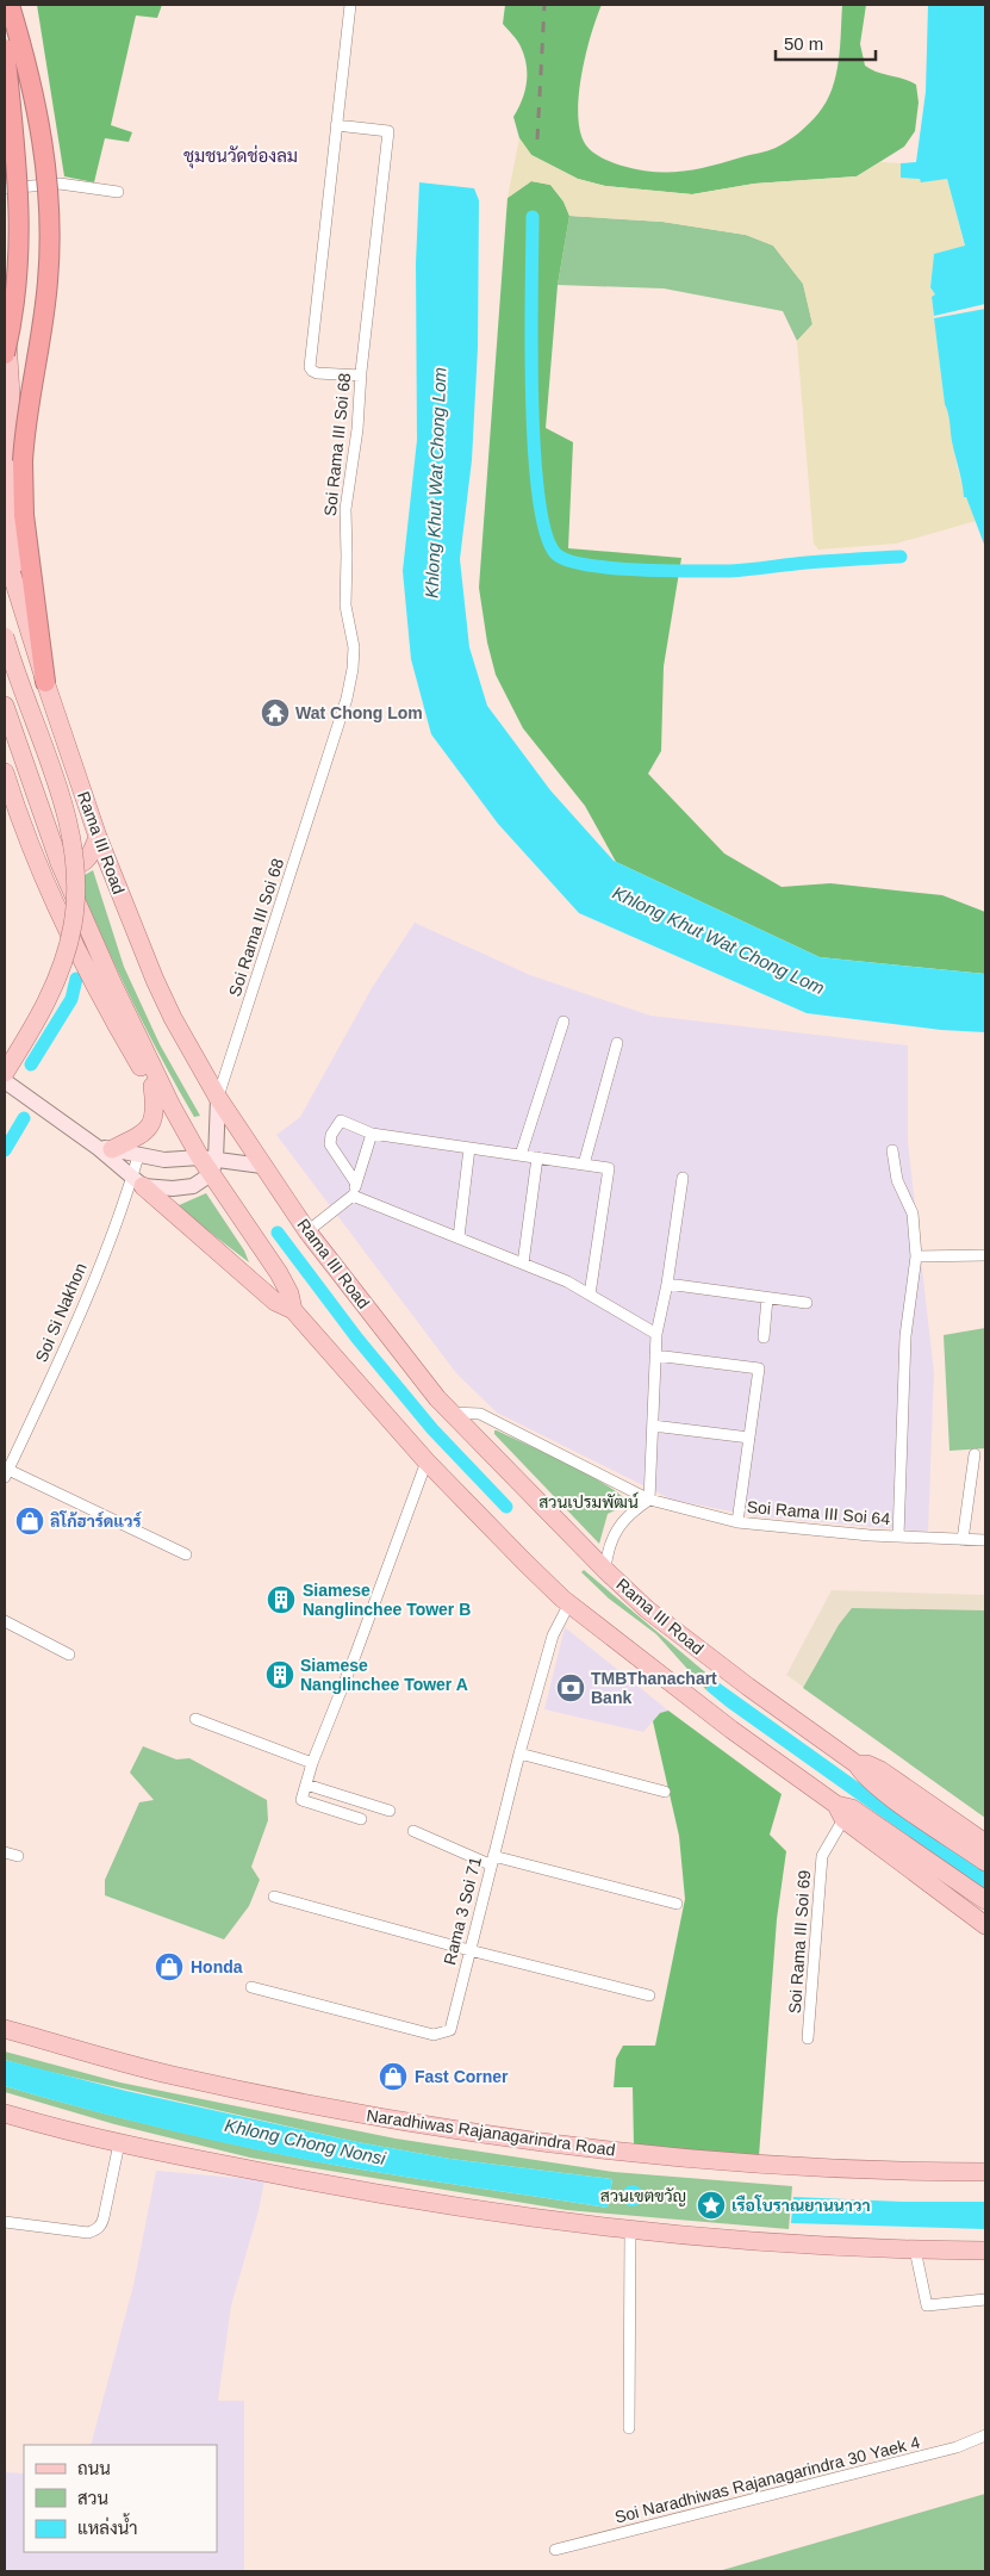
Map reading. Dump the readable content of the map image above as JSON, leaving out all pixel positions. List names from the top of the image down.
{
  "streets": {
    "main road": ["Rama III Road", "Naradhiwas Rajanagarindra Road"],
    "street": [
      "Soi Rama III Soi 68",
      "Soi Si Nakhon",
      "Soi Rama III Soi 64",
      "Rama 3 Soi 71",
      "Soi Rama III Soi 69",
      "Soi Naradhiwas Rajanagarindra 30 Yaek 4"
    ]
  },
  "crossings": [
    ["Soi Rama III Soi 68", "Rama III Road"],
    ["Rama III Road", "Soi Rama III Soi 64"]
  ],
  "districts": ["ชุมชนวัดช่องลม"],
  "water": ["Khlong Khut Wat Chong Lom", "Khlong Chong Nonsi"],
  "parks": ["สวนเปรมพัฒน์", "สวนเขตขวัญ"],
  "places": {
    "temple": ["Wat Chong Lom"],
    "shop": ["ลิโก้ฮาร์ดแวร์", "Honda", "Fast Corner"],
    "building": ["Siamese Nanglinchee Tower B", "Siamese Nanglinchee Tower A"],
    "bank": ["TMBThanachart Bank"],
    "place": ["เรือโบราณยานนาวา"]
  },
  "legend": ["ถนน", "สวน", "แหล่งน้ำ"],
  "scale_bar": "50 m"
}
